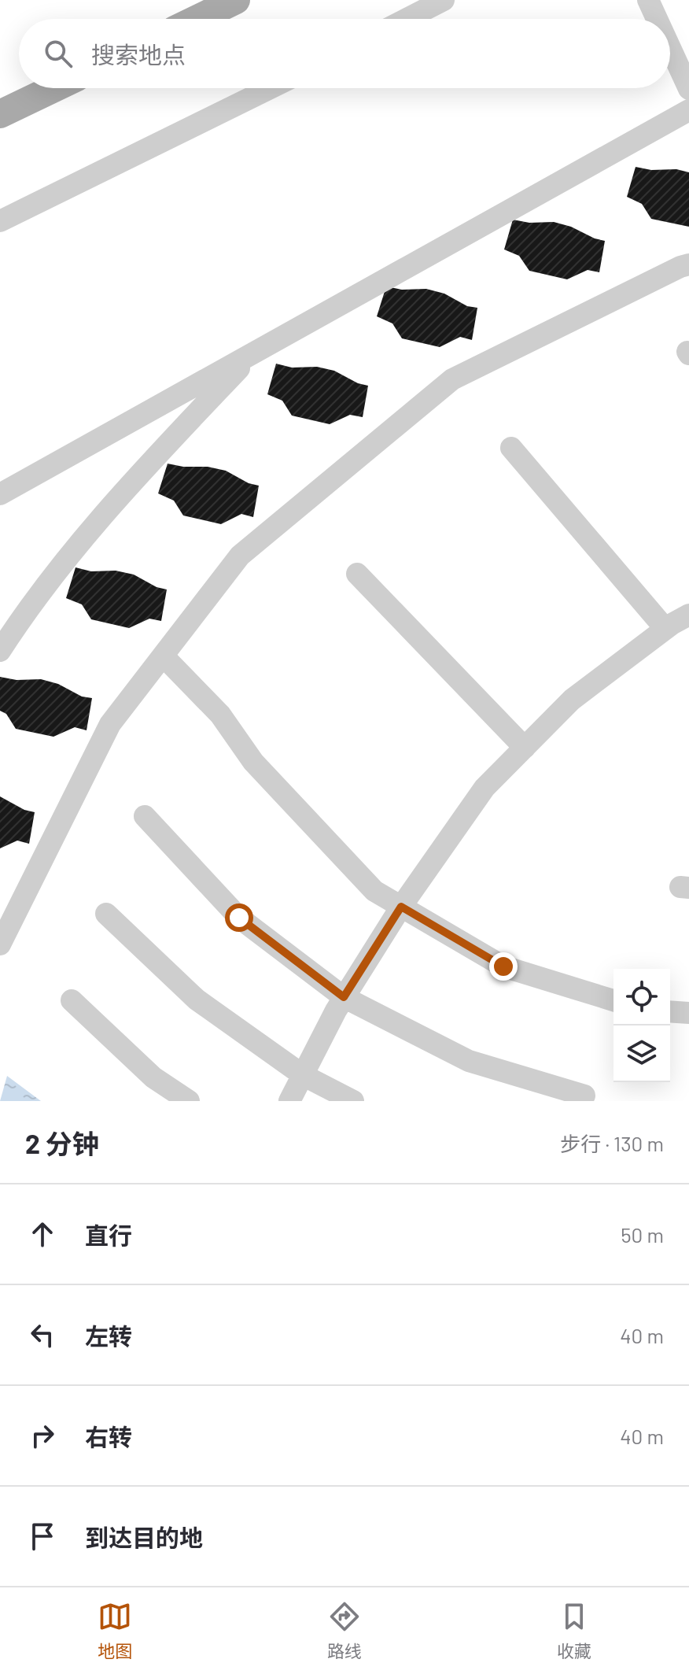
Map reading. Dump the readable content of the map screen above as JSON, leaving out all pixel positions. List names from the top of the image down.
{
  "page": {
    "search": "搜索地点",
    "heading": ["2 分钟", "步行 · 130 m"],
    "list": [
      ["直行", "50 m"],
      ["左转", "40 m"],
      ["右转", "40 m"],
      "到达目的地"
    ],
    "nav": ["地图", "路线", "收藏"]
  }
}
